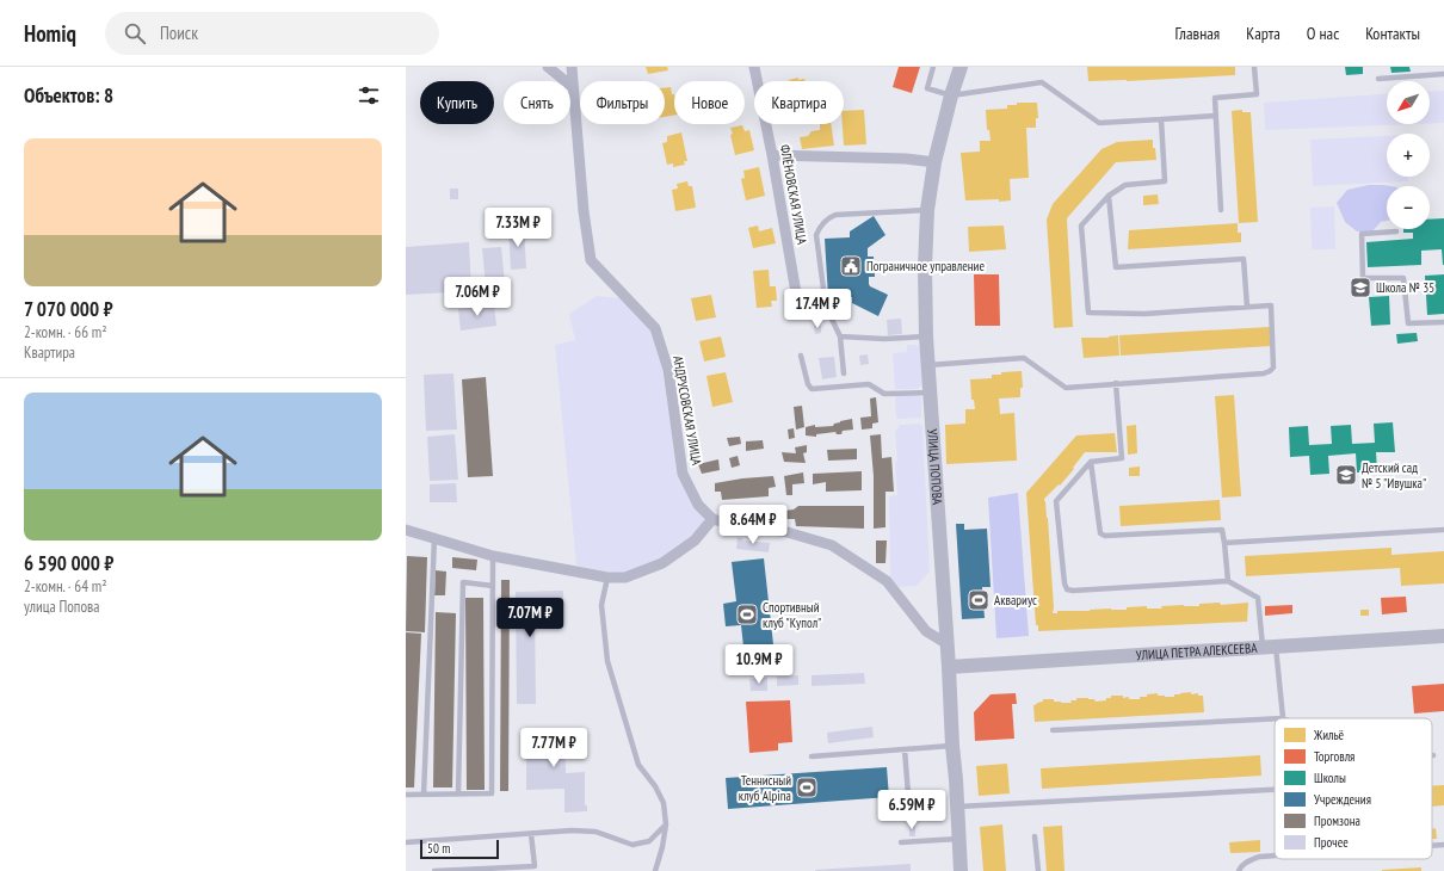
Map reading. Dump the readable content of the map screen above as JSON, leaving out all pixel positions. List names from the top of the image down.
{
  "streets": {
    "street": [
      "ФЛЁНОВСКАЯ УЛИЦА",
      "АНДРУСОВСКАЯ УЛИЦА",
      "УЛИЦА ПОПОВА",
      "УЛИЦА ПЕТРА АЛЕКСЕЕВА"
    ]
  },
  "crossings": [
    ["УЛИЦА ПОПОВА", "УЛИЦА ПЕТРА АЛЕКСЕЕВА"]
  ],
  "places": {
    "public building": ["Пограничное управление"],
    "school or university": ["Школа № 35", "Детский сад № 5 \"Ивушка\""],
    "sports": ["Аквариус", "Спортивный клуб \"Купол\"", "Теннисный клуб Alpina"]
  },
  "legend": [
    "Жильё",
    "Торговля",
    "Школы",
    "Учреждения",
    "Промзона",
    "Прочее"
  ],
  "scale_bar": "50 m",
  "north": "bottom left",
  "page": {
    "header": "Homiq",
    "search": "Поиск",
    "nav": [
      "Главная",
      "Карта",
      "О нас",
      "Контакты"
    ],
    "heading": "Объектов: 8",
    "map_buttons": ["+", "−"],
    "chip": [
      "Купить",
      "Снять",
      "Фильтры",
      "Новое",
      "Квартира"
    ],
    "list": [
      {
        "name": "7 070 000 ₽",
        "note": "2-комн. · 66 m² · Квартира"
      },
      {
        "name": "6 590 000 ₽",
        "note": "2-комн. · 64 m² · улица Попова"
      }
    ],
    "price": [
      "7.33M ₽",
      "7.06M ₽",
      "17.4M ₽",
      "8.64M ₽",
      "7.07M ₽",
      "10.9M ₽",
      "7.77M ₽",
      "6.59M ₽"
    ],
    "scale": "50 m"
  }
}
